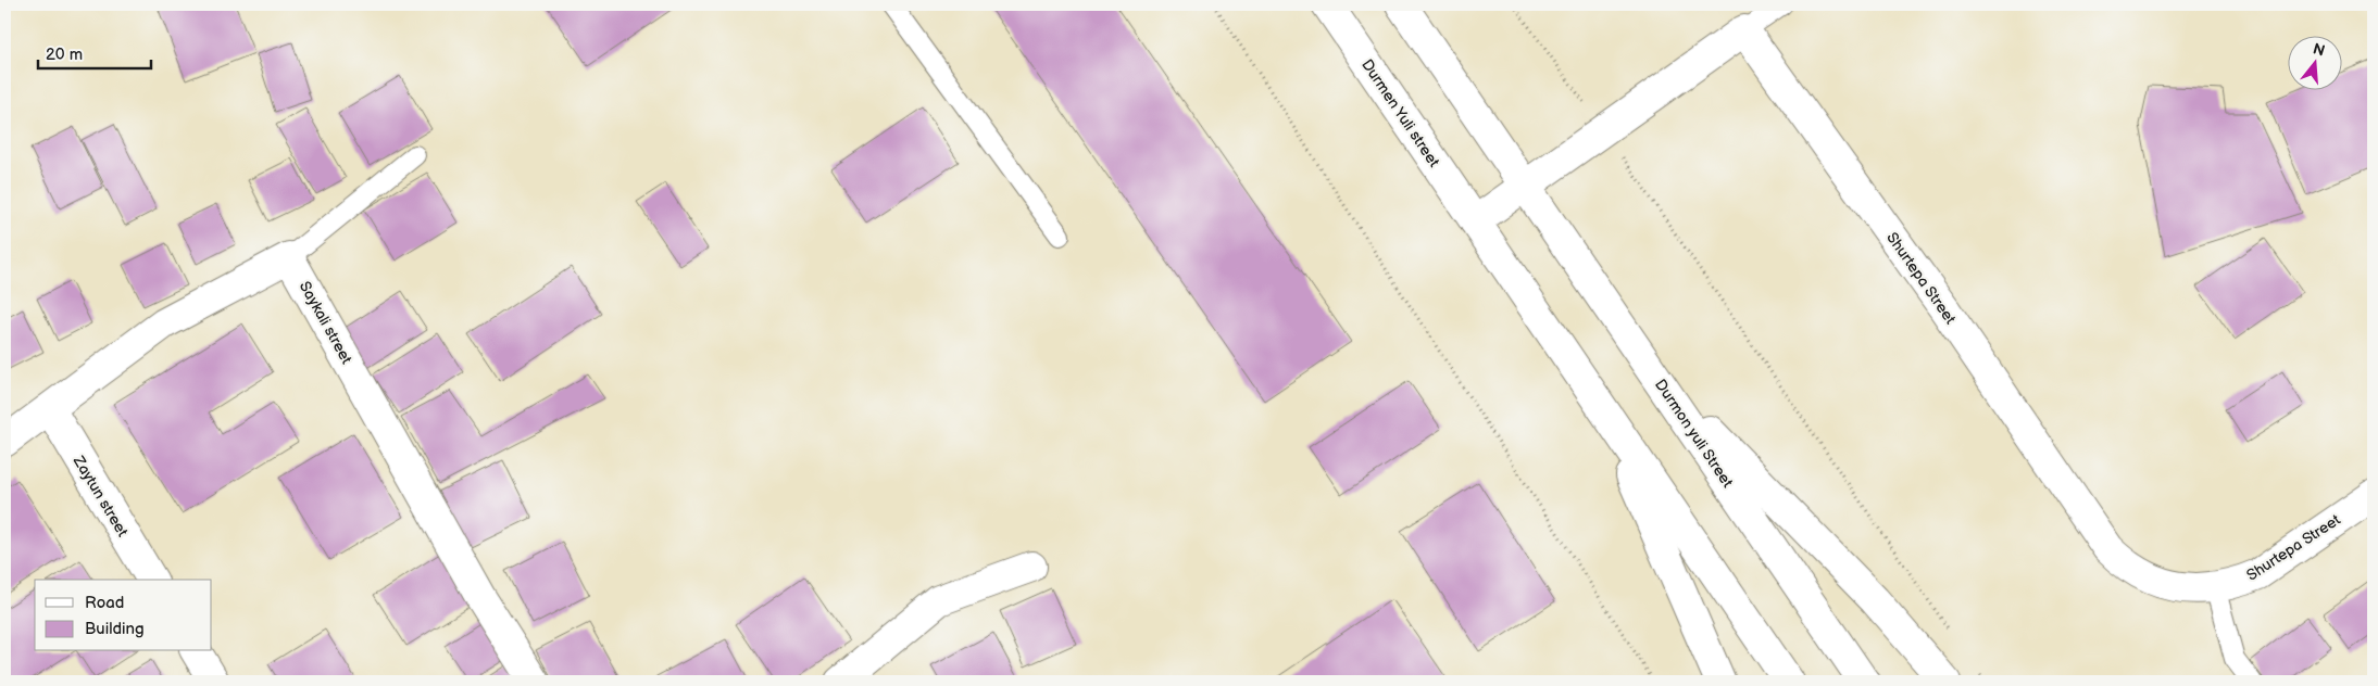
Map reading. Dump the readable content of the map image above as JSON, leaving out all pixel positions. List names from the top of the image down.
{
  "streets": {
    "street": [
      "Durmen Yuli street",
      "Shurtepa Street",
      "Saykali street",
      "Durmon yuli Street",
      "Zaytun street"
    ]
  },
  "legend": ["Road", "Building"],
  "scale_bar": "20 m",
  "north": "top"
}
